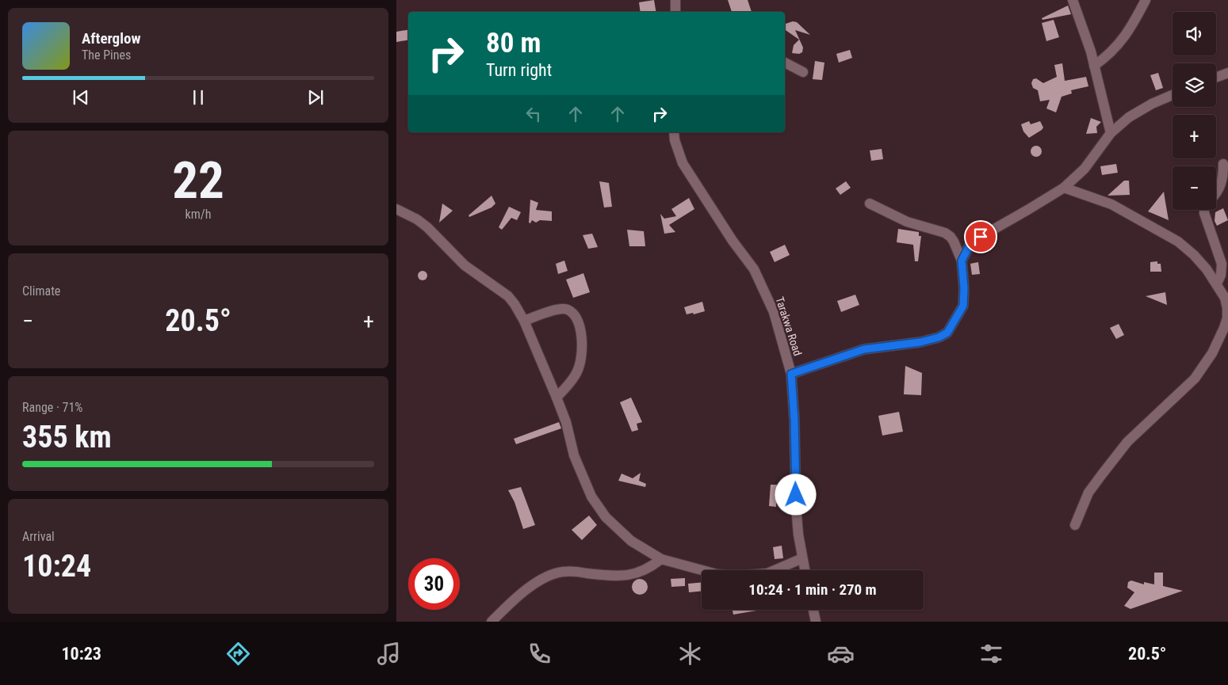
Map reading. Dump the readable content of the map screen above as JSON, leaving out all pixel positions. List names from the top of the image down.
{
  "streets": {
    "street": ["Tarakwa Road"]
  },
  "page": {
    "map_buttons": ["+", "−"],
    "turn": ["80 m", "Turn right"],
    "song": ["Afterglow", "The Pines"],
    "tile": [
      ["22", "km/h"],
      "Climate",
      ["Range · 71%", "355 km"],
      ["Arrival", "10:24"]
    ],
    "heat": ["−", "20.5°", "+"],
    "limit": "30",
    "trip": "10:24 · 1 min · 270 m",
    "tabs": ["10:23", "20.5°"]
  }
}
